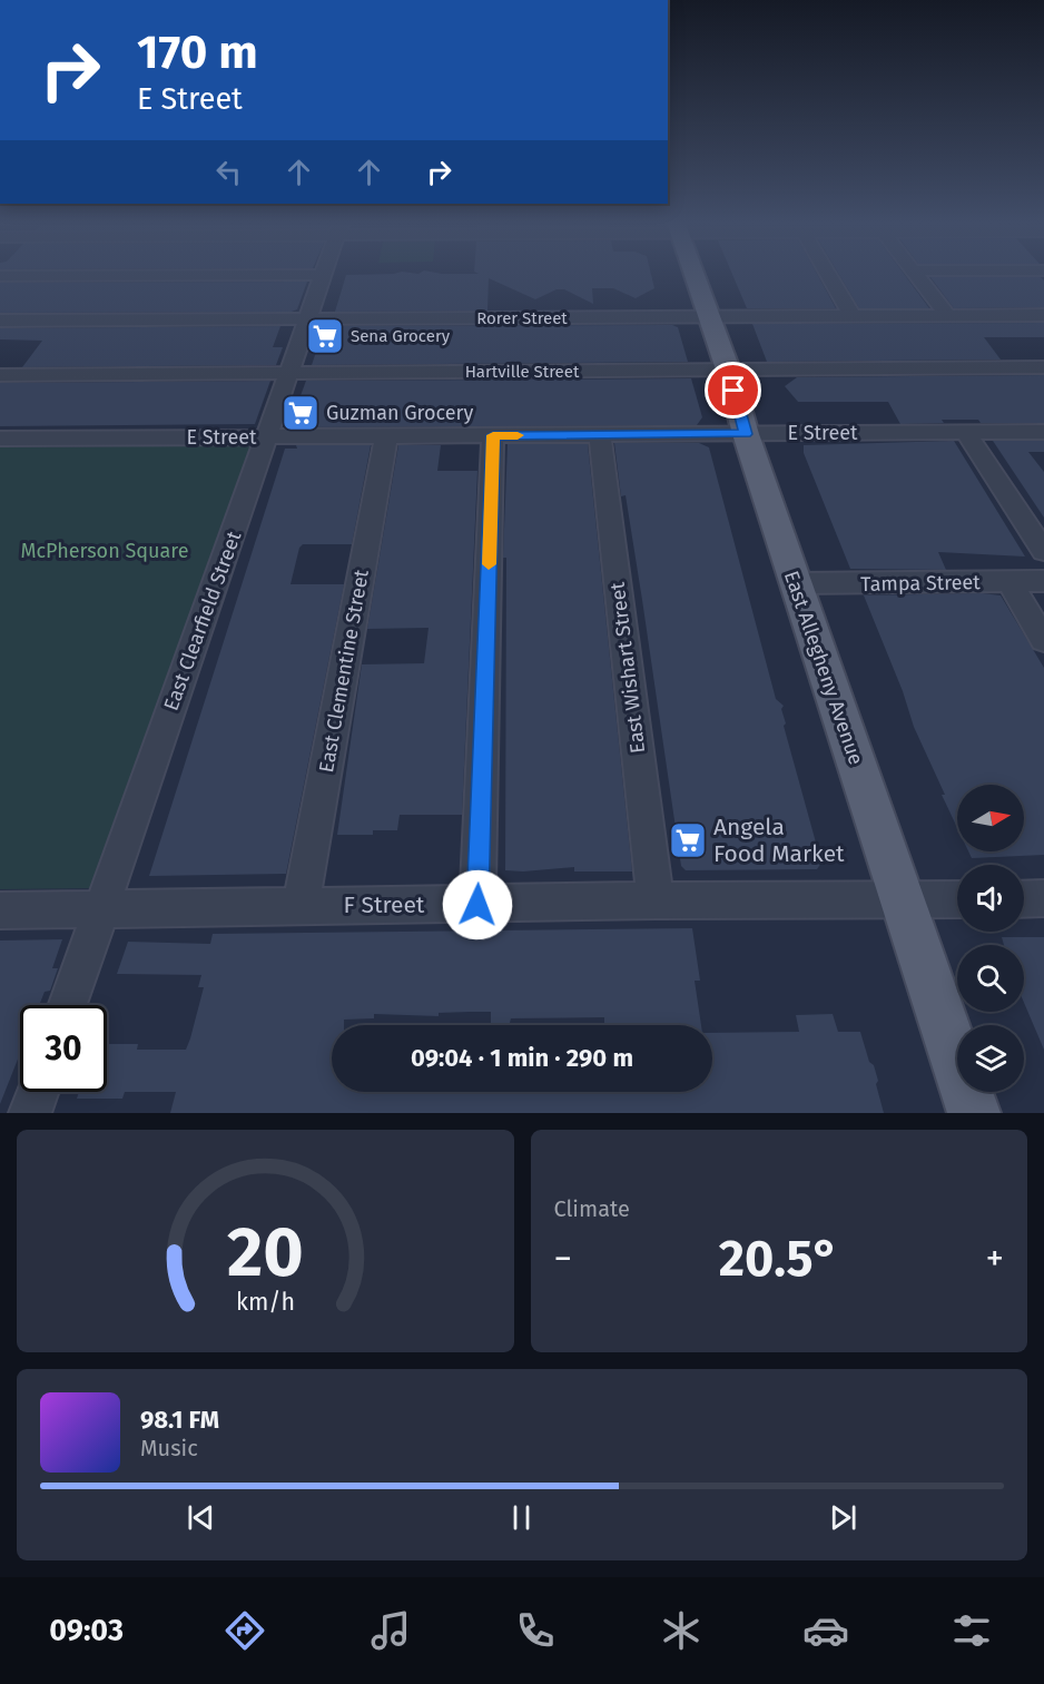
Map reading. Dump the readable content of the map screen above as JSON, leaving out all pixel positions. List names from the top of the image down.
{
  "streets": {
    "main road": ["East Allegheny Avenue"],
    "street": [
      "Rorer Street",
      "Hartville Street",
      "E Street",
      "Tampa Street",
      "East Clearfield Street",
      "East Wishart Street",
      "East Clementine Street",
      "F Street"
    ]
  },
  "crossings": [
    ["Rorer Street", "East Clearfield Street"],
    ["Rorer Street", "East Allegheny Avenue"],
    ["Hartville Street", "East Clearfield Street"],
    ["Hartville Street", "East Allegheny Avenue"],
    ["E Street", "East Clearfield Street"],
    ["E Street", "East Wishart Street"],
    ["E Street", "East Allegheny Avenue"],
    ["E Street", "East Clementine Street"],
    ["Tampa Street", "East Allegheny Avenue"],
    ["East Clearfield Street", "F Street"],
    ["East Wishart Street", "F Street"],
    ["East Allegheny Avenue", "F Street"],
    ["East Clementine Street", "F Street"]
  ],
  "parks": ["McPherson Square"],
  "places": {
    "supermarket": ["Sena Grocery", "Guzman Grocery", "Angela Food Market"]
  },
  "north": "right",
  "page": {
    "turn": ["170 m", "E Street"],
    "limit": "30",
    "trip": "09:04 · 1 min · 290 m",
    "tile": "Climate",
    "heat": ["−", "20.5°", "+"],
    "song": ["98.1 FM", "Music"],
    "tabs": "09:03",
    "gauge": ["20", "km/h"]
  }
}
